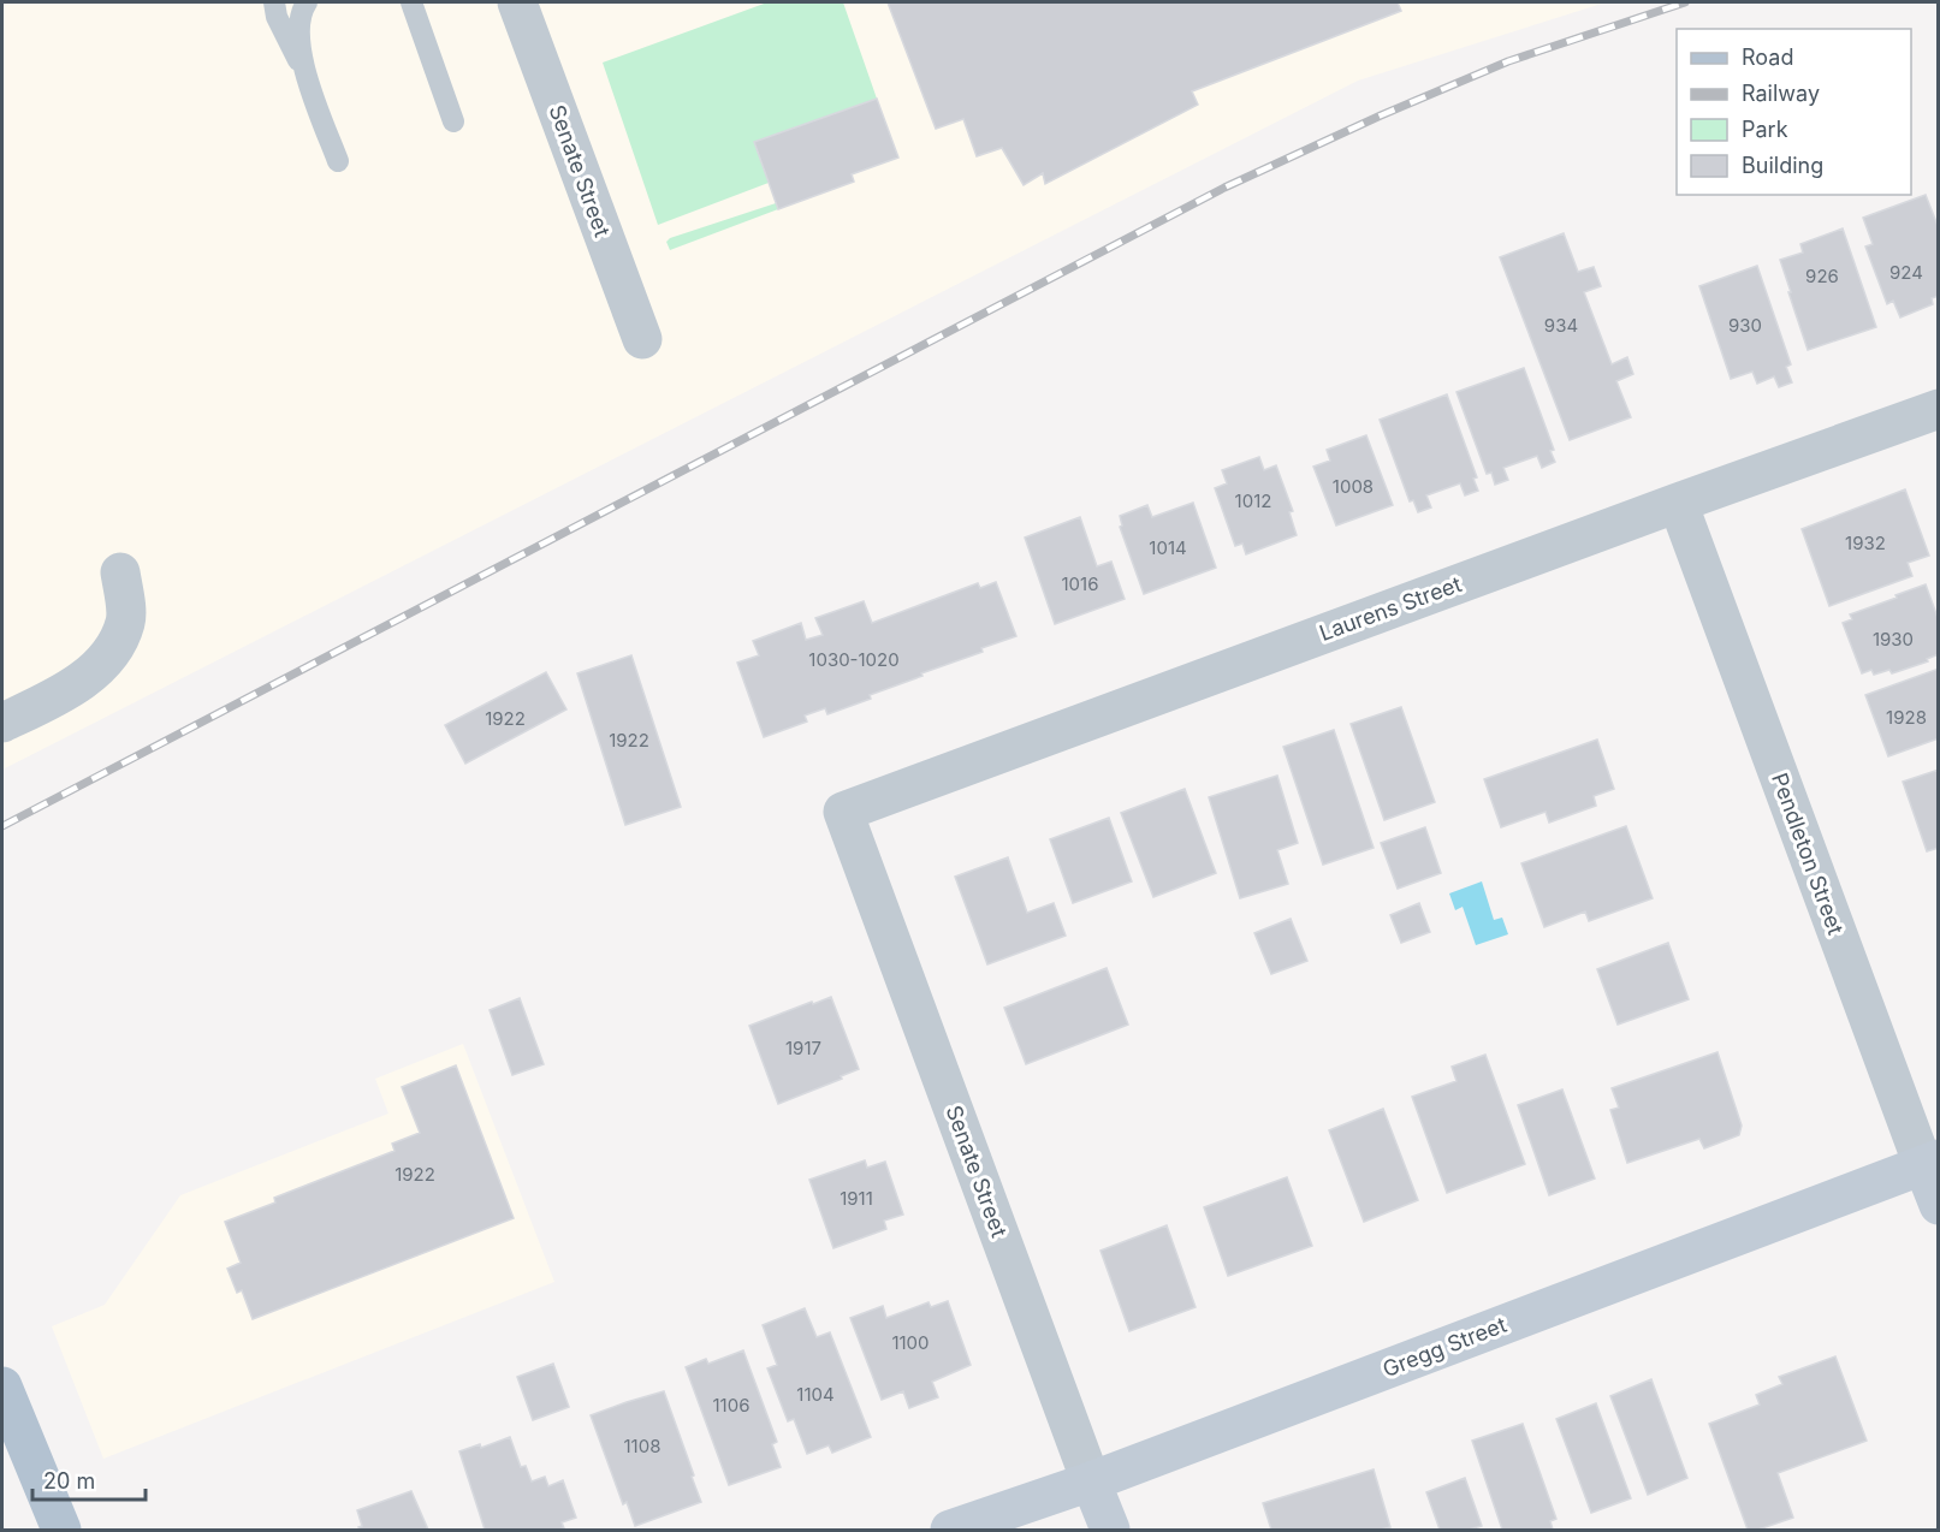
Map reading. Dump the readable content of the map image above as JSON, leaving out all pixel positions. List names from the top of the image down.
{
  "streets": {
    "street": [
      "Senate Street",
      "Laurens Street",
      "Pendleton Street",
      "Gregg Street"
    ]
  },
  "crossings": [
    ["Senate Street", "Laurens Street"],
    ["Senate Street", "Gregg Street"],
    ["Laurens Street", "Pendleton Street"],
    ["Pendleton Street", "Gregg Street"]
  ],
  "house_numbers": [
    "924",
    "926",
    "934",
    "930",
    "1008",
    "1012",
    "1932",
    "1014",
    "1016",
    "1930",
    "1030-1020",
    "1928",
    "1922",
    "1922",
    "1917",
    "1922",
    "1911",
    "1100",
    "1104",
    "1106",
    "1108"
  ],
  "legend": [
    "Road",
    "Railway",
    "Park",
    "Building"
  ],
  "scale_bar": "20 m"
}
